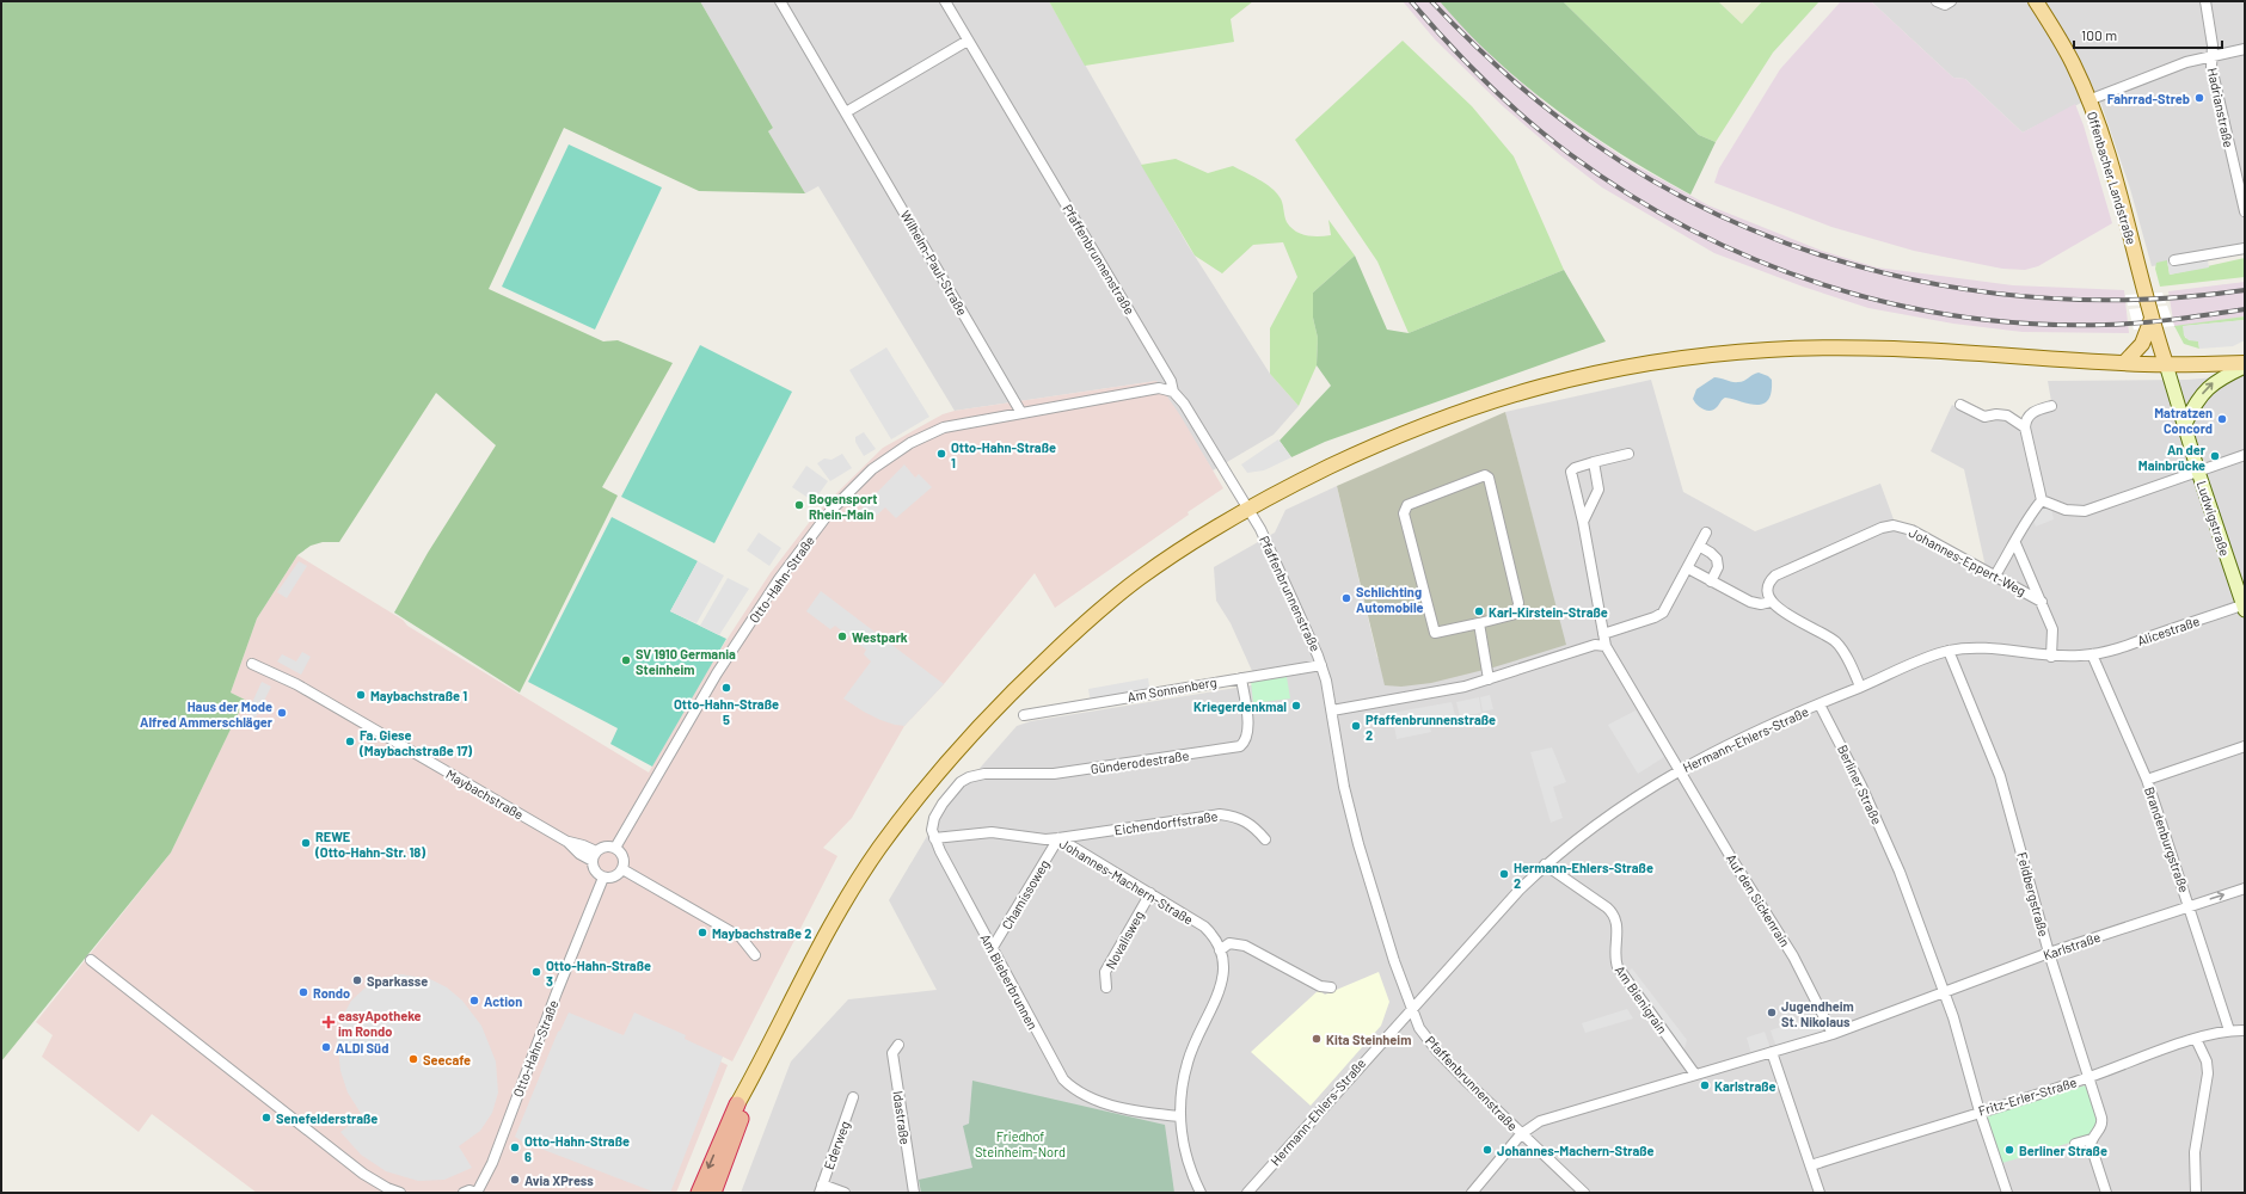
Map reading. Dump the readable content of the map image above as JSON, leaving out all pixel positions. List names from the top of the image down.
{
  "streets": {
    "main road": ["Offenbacher Landstraße", "Ludwigstraße"],
    "street": [
      "Hadrianstraße",
      "Pfaffenbrunnenstraße",
      "Wilhelm-Paul-Straße",
      "Johannes-Eppert-Weg",
      "Otto-Hahn-Straße",
      "Alicestraße",
      "Am Sonnenberg",
      "Hermann-Ehlers-Straße",
      "Günderodestraße",
      "Berliner Straße",
      "Maybachstraße",
      "Eichendorffstraße",
      "Brandenburgstraße",
      "Johannes-Machern-Straße",
      "Chamissoweg",
      "Feldbergstraße",
      "Auf den Sickenrain",
      "Novalisweg",
      "Karlstraße",
      "Am Bieberbrunnen",
      "Am Bienigrain",
      "Fritz-Erler-Straße",
      "Idastraße",
      "Ederweg"
    ]
  },
  "crossings": [
    ["Offenbacher Landstraße", "Ludwigstraße"],
    ["Pfaffenbrunnenstraße", "Otto-Hahn-Straße"],
    ["Pfaffenbrunnenstraße", "Am Sonnenberg"],
    ["Pfaffenbrunnenstraße", "Hermann-Ehlers-Straße"],
    ["Pfaffenbrunnenstraße", "Karlstraße"],
    ["Wilhelm-Paul-Straße", "Otto-Hahn-Straße"],
    ["Ludwigstraße", "Alicestraße"],
    ["Otto-Hahn-Straße", "Maybachstraße"],
    ["Alicestraße", "Hermann-Ehlers-Straße"],
    ["Alicestraße", "Brandenburgstraße"],
    ["Am Sonnenberg", "Günderodestraße"],
    ["Hermann-Ehlers-Straße", "Berliner Straße"],
    ["Hermann-Ehlers-Straße", "Brandenburgstraße"],
    ["Hermann-Ehlers-Straße", "Feldbergstraße"],
    ["Hermann-Ehlers-Straße", "Auf den Sickenrain"],
    ["Hermann-Ehlers-Straße", "Am Bienigrain"],
    ["Günderodestraße", "Johannes-Machern-Straße"],
    ["Günderodestraße", "Am Bieberbrunnen"],
    ["Berliner Straße", "Karlstraße"],
    ["Berliner Straße", "Fritz-Erler-Straße"],
    ["Eichendorffstraße", "Johannes-Machern-Straße"],
    ["Eichendorffstraße", "Chamissoweg"],
    ["Brandenburgstraße", "Karlstraße"],
    ["Brandenburgstraße", "Fritz-Erler-Straße"],
    ["Johannes-Machern-Straße", "Chamissoweg"],
    ["Johannes-Machern-Straße", "Novalisweg"],
    ["Johannes-Machern-Straße", "Am Bieberbrunnen"],
    ["Chamissoweg", "Am Bieberbrunnen"],
    ["Feldbergstraße", "Karlstraße"],
    ["Feldbergstraße", "Fritz-Erler-Straße"],
    ["Auf den Sickenrain", "Karlstraße"],
    ["Karlstraße", "Am Bienigrain"]
  ],
  "parks": ["Friedhof Steinheim-Nord"],
  "places": {
    "other": [
      "Fahrrad-Streb",
      "Matratzen Concord",
      "Otto-Hahn-Straße 1",
      "An der Mainbrücke",
      "Bogensport Rhein-Main",
      "Schlichting Automobile",
      "Karl-Kirstein-Straße",
      "Westpark",
      "SV 1910 Germania Steinheim",
      "Otto-Hahn-Straße 5",
      "Maybachstraße 1",
      "Kriegerdenkmal",
      "Haus der Mode Alfred Ammerschläger",
      "Pfaffenbrunnenstraße 2",
      "Fa. Giese (Maybachstraße 17)",
      "REWE (Otto-Hahn-Str. 18)",
      "Hermann-Ehlers-Straße 2",
      "Maybachstraße 2",
      "Otto-Hahn-Straße 3",
      "Sparkasse",
      "Rondo",
      "Action",
      "Jugendheim St. Nikolaus",
      "Kita Steinheim",
      "ALDI Süd",
      "Seecafe",
      "Karlstraße",
      "Senefelderstraße",
      "Otto-Hahn-Straße 6",
      "Johannes-Machern-Straße",
      "Berliner Straße",
      "Avia XPress"
    ],
    "health": ["easyApotheke im Rondo"]
  },
  "scale_bar": "100 m"
}
